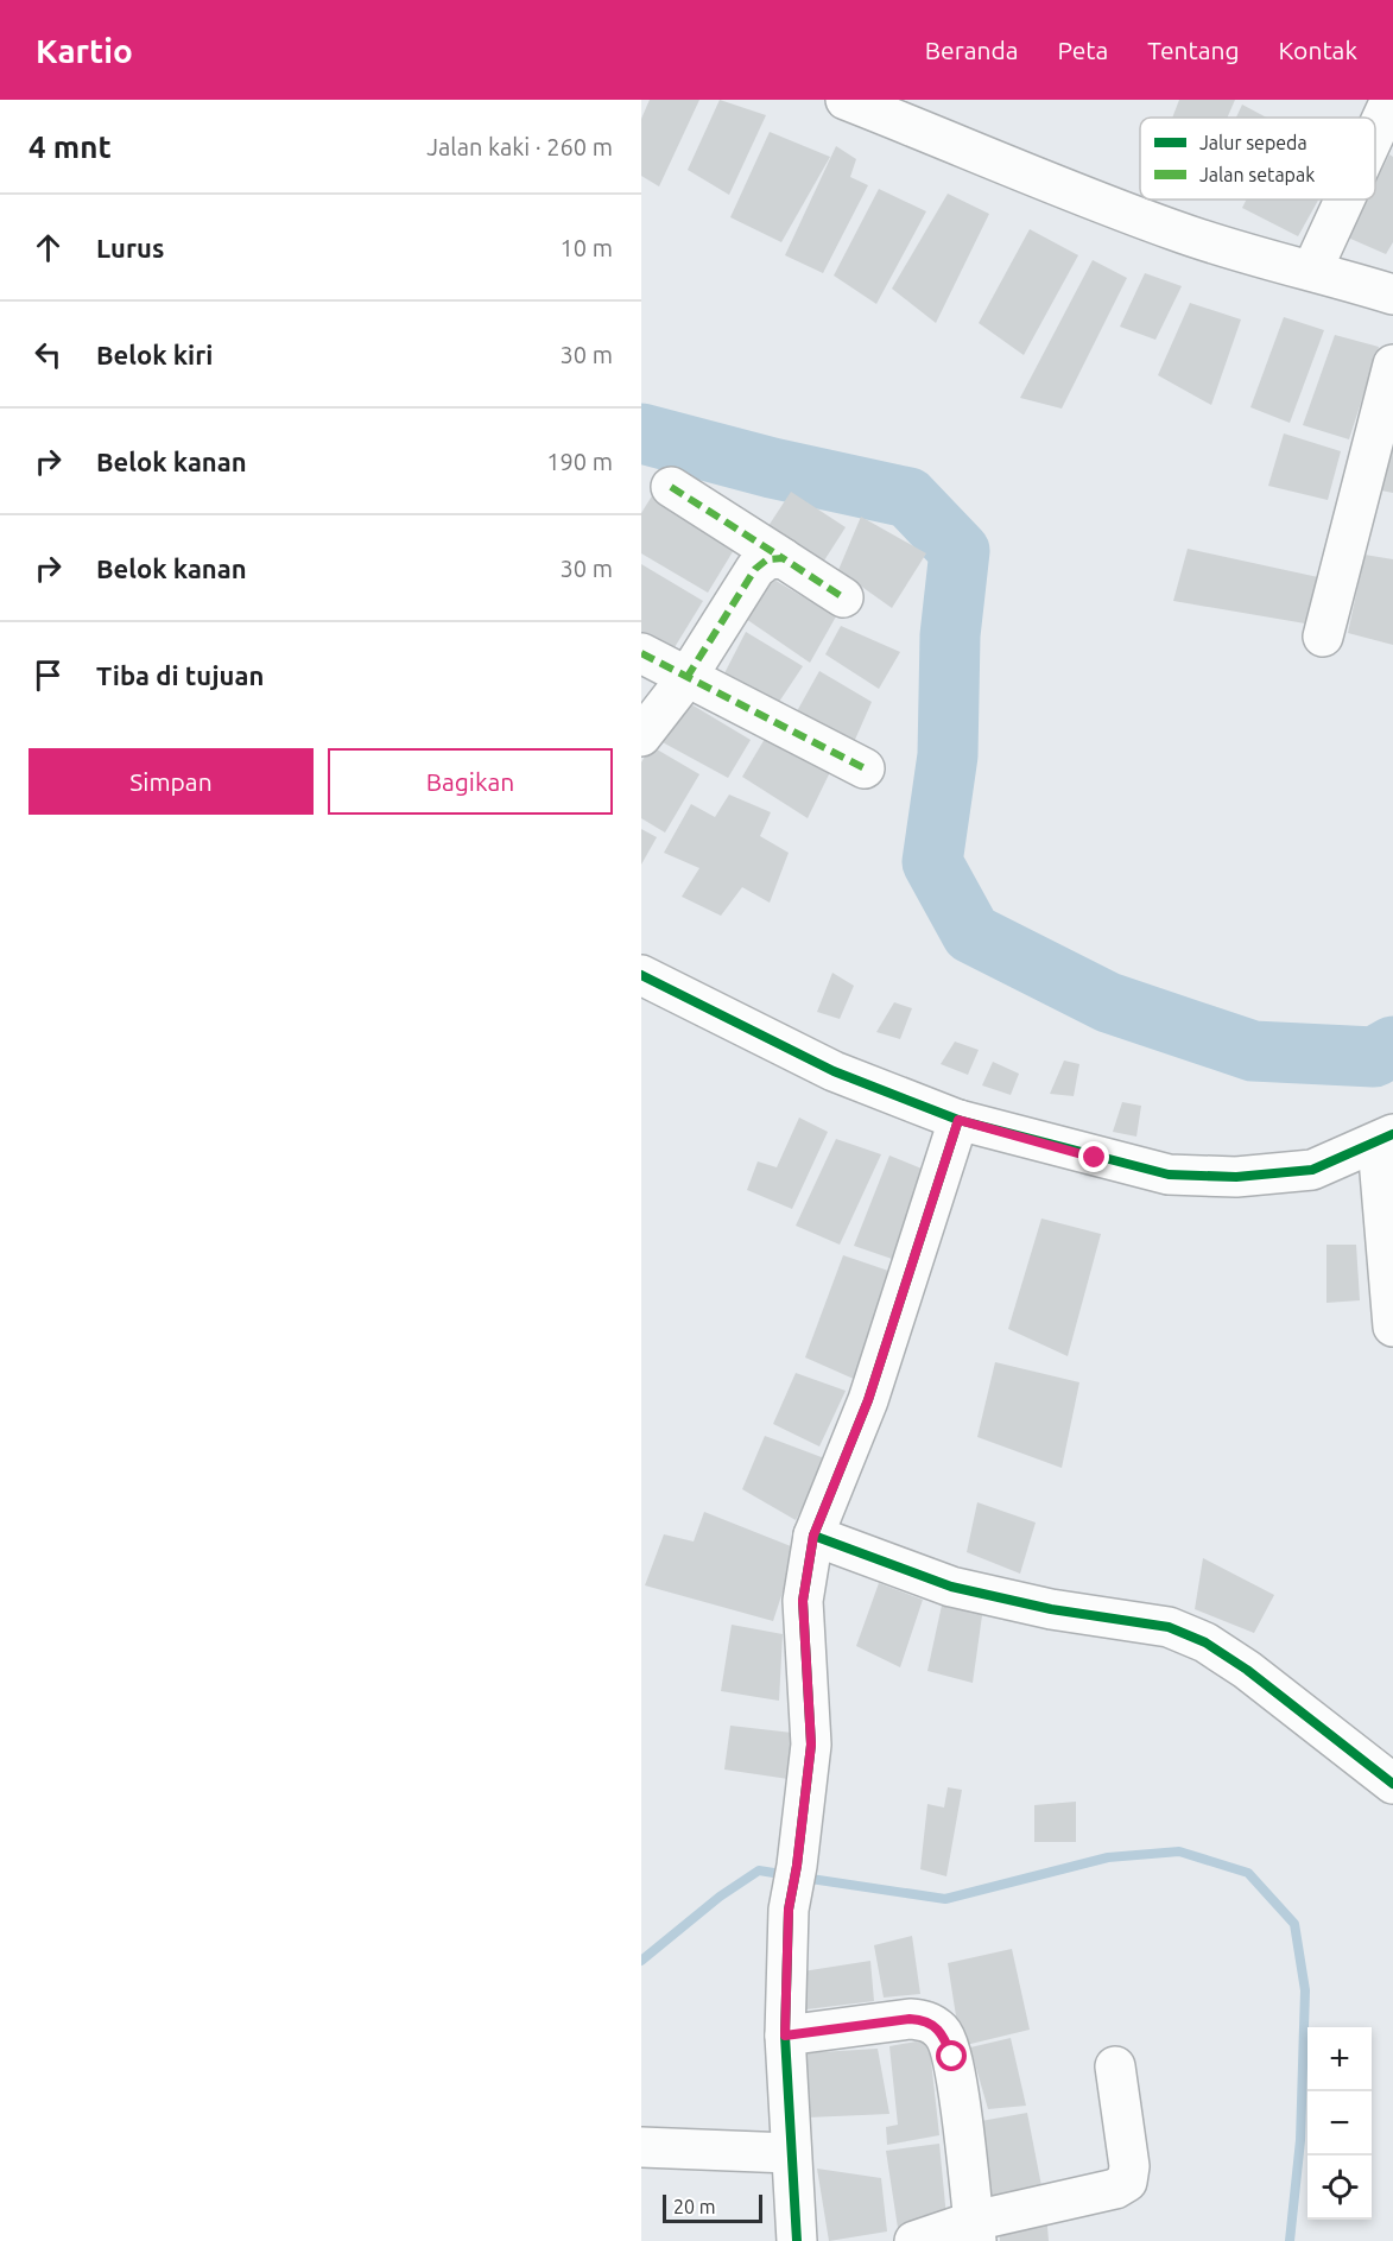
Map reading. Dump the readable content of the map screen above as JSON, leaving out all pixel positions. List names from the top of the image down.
{
  "legend": ["Jalur sepeda", "Jalan setapak"],
  "scale_bar": "20 m",
  "page": {
    "header": "Kartio",
    "nav": [
      "Beranda",
      "Peta",
      "Tentang",
      "Kontak"
    ],
    "heading": ["4 mnt", "Jalan kaki · 260 m"],
    "list": [
      ["Lurus", "10 m"],
      ["Belok kiri", "30 m"],
      ["Belok kanan", "190 m"],
      ["Belok kanan", "30 m"],
      "Tiba di tujuan"
    ],
    "buttons": ["Simpan", "Bagikan"],
    "map_buttons": ["+", "−"],
    "scale": "20 m"
  }
}
